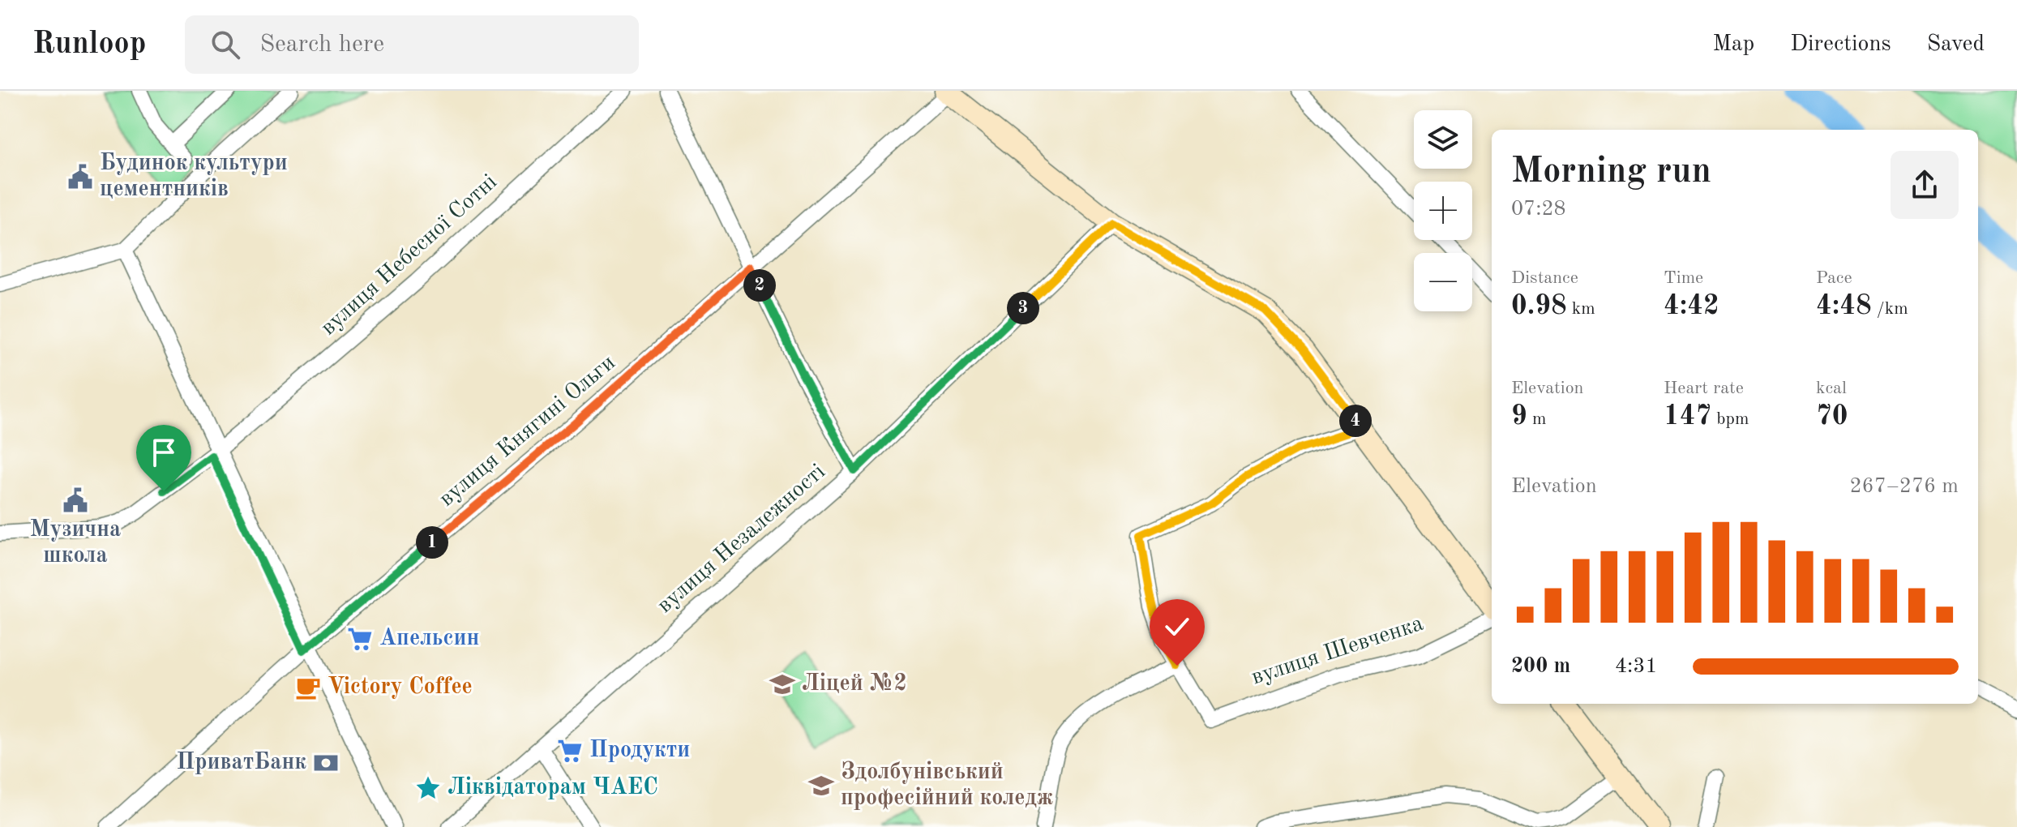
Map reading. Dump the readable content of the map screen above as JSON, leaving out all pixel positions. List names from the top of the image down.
{
  "streets": {
    "street": [
      "вулиця Небесної Сотні",
      "вулиця Княгині Ольги",
      "вулиця Незалежності",
      "вулиця Шевченка"
    ]
  },
  "places": {
    "public building": ["Будинок культури цементників", "Музична школа"],
    "supermarket": ["Апельсин", "Продукти"],
    "school or university": ["Ліцей №2", "Здолбунівський професійний коледж"],
    "cafe": ["Victory Coffee"],
    "bank": ["ПриватБанк"],
    "place": ["Ліквідаторам ЧАЕС"]
  },
  "page": {
    "header": "Runloop",
    "search": "Search here",
    "nav": ["Map", "Directions", "Saved"],
    "map_buttons": ["+", "−"],
    "heading": ["Morning run", "07:28"],
    "stats": [
      ["Distance", "0.98 km"],
      ["Time", "4:42"],
      ["Pace", "4:48 /km"],
      ["Elevation", "9 m"],
      ["Heart rate", "147 bpm"],
      ["kcal", "70"]
    ],
    "pins": [
      "2",
      "3",
      "4",
      "1"
    ],
    "chart": ["Elevation", "267–276 m"],
    "list": [
      {
        "name": "200 m",
        "note": "4:31"
      }
    ]
  }
}
